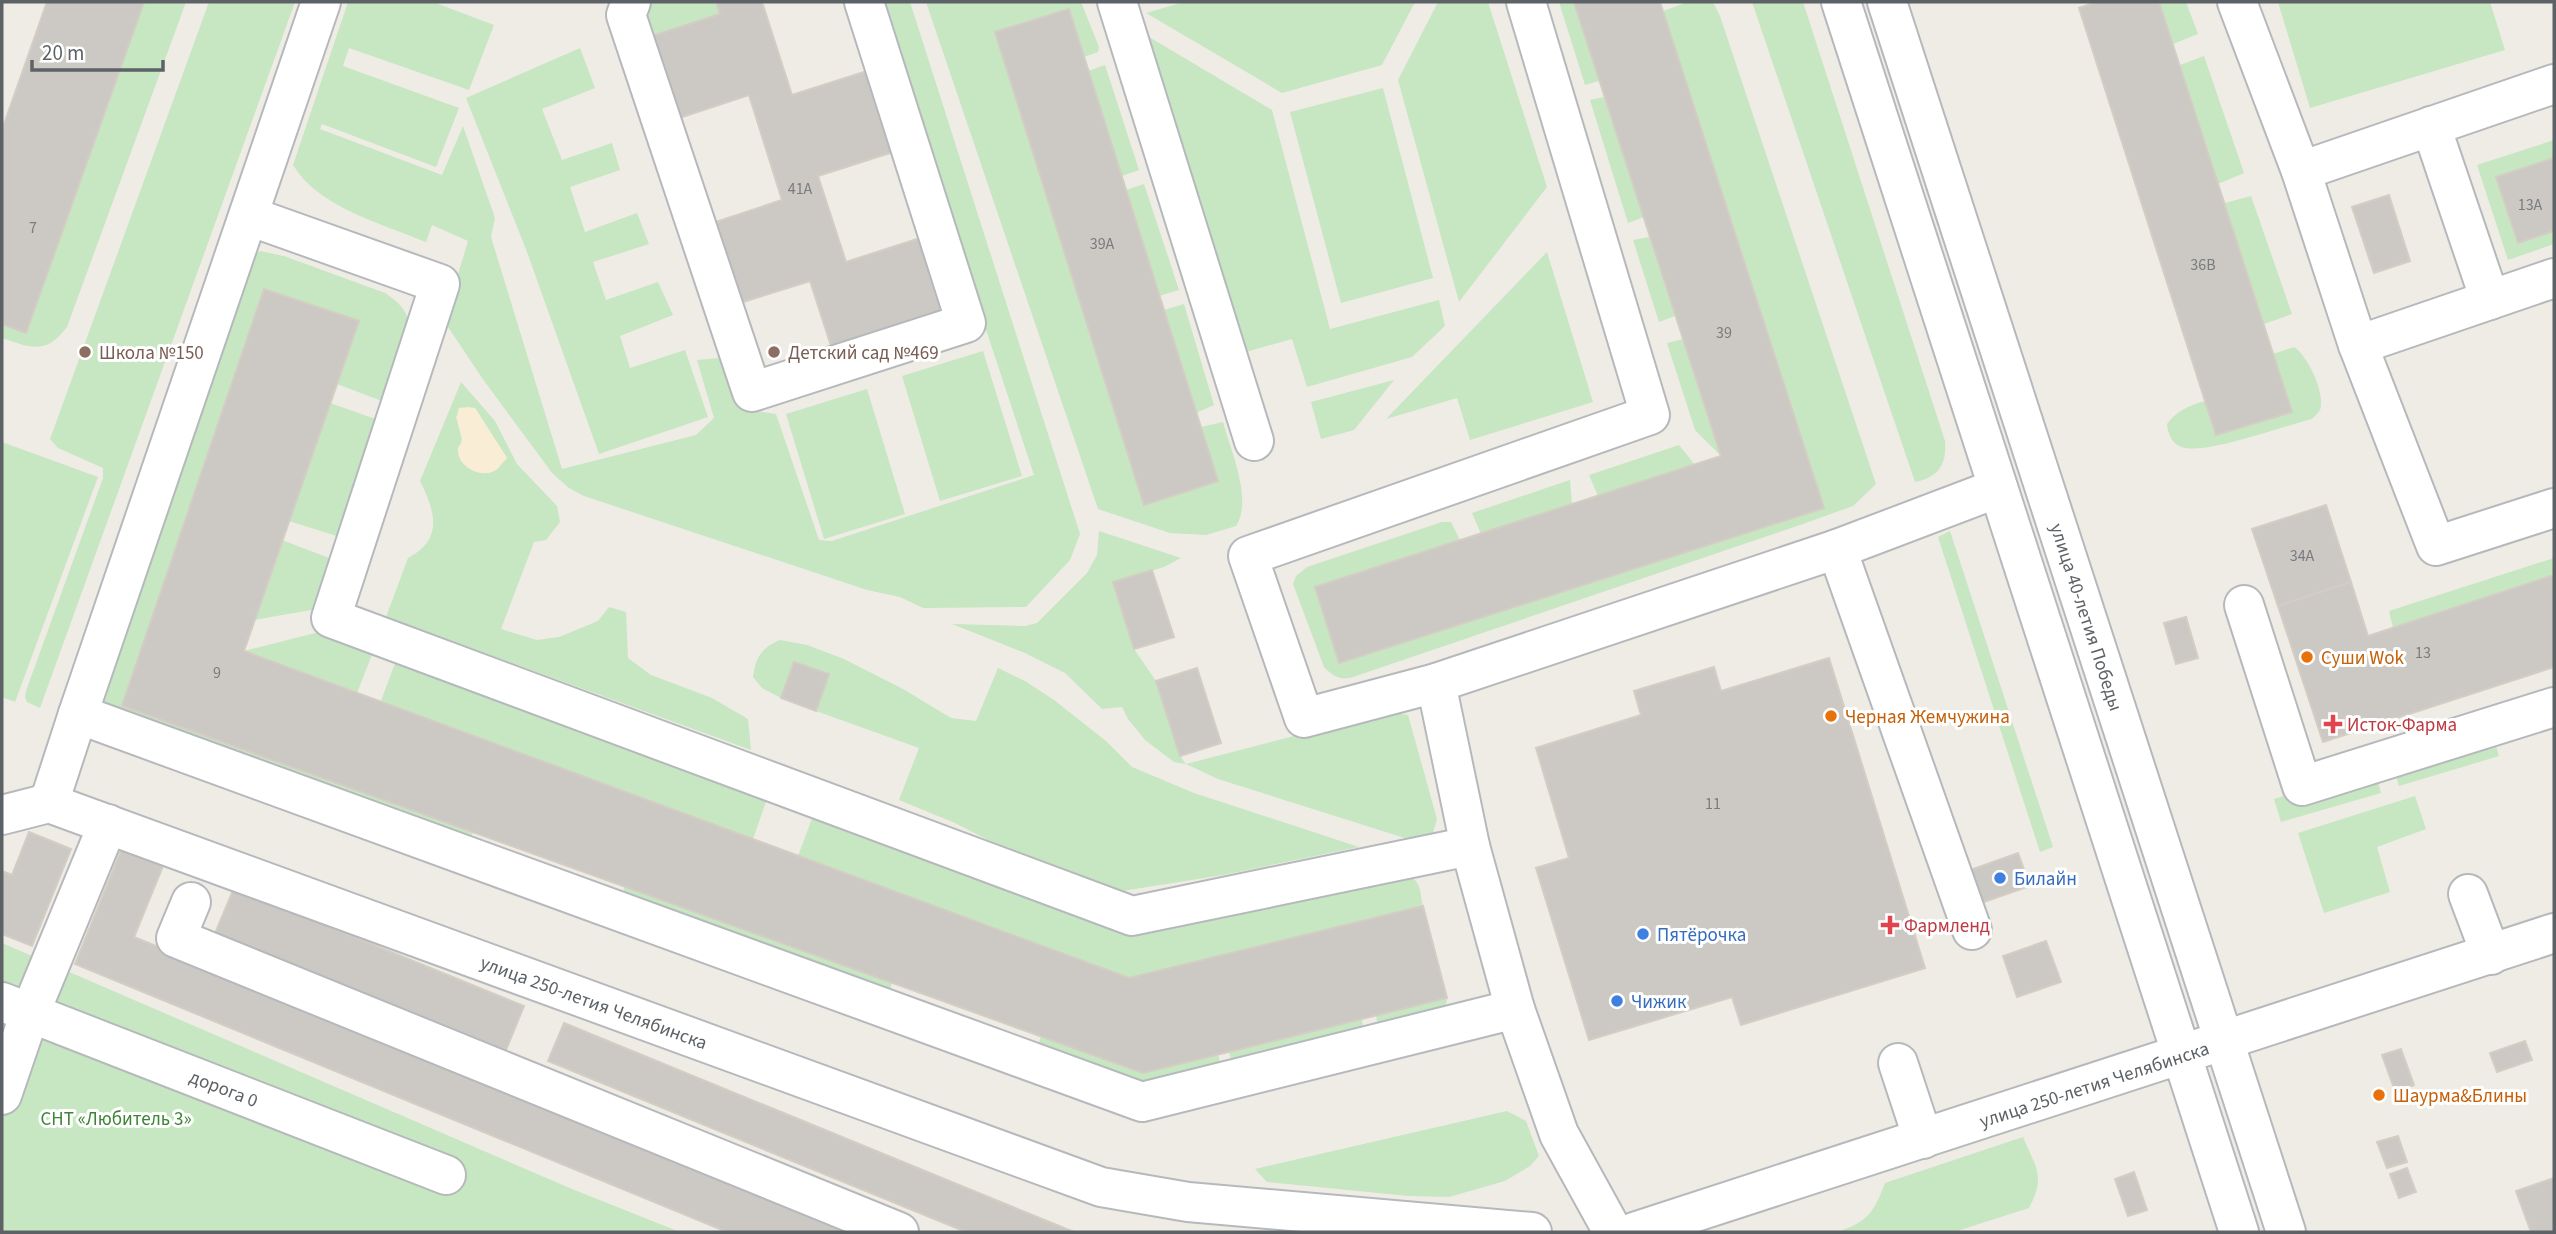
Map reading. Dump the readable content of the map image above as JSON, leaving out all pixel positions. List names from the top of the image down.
{
  "streets": {
    "street": ["улица 40-летия Победы", "улица 250-летия Челябинска", "дорога 0"]
  },
  "crossings": [
    ["улица 40-летия Победы", "улица 250-летия Челябинска"]
  ],
  "parks": ["СНТ «Любитель 3»"],
  "places": {
    "other": [
      "Школа №150",
      "Детский сад №469",
      "Суши Wok",
      "Черная Жемчужина",
      "Билайн",
      "Пятёрочка",
      "Чижик",
      "Шаурма&Блины"
    ],
    "health": ["Исток-Фарма", "Фармленд"]
  },
  "house_numbers": [
    "41А",
    "13А",
    "7",
    "39А",
    "36В",
    "39",
    "34А",
    "13",
    "9",
    "11"
  ],
  "scale_bar": "20 m"
}
